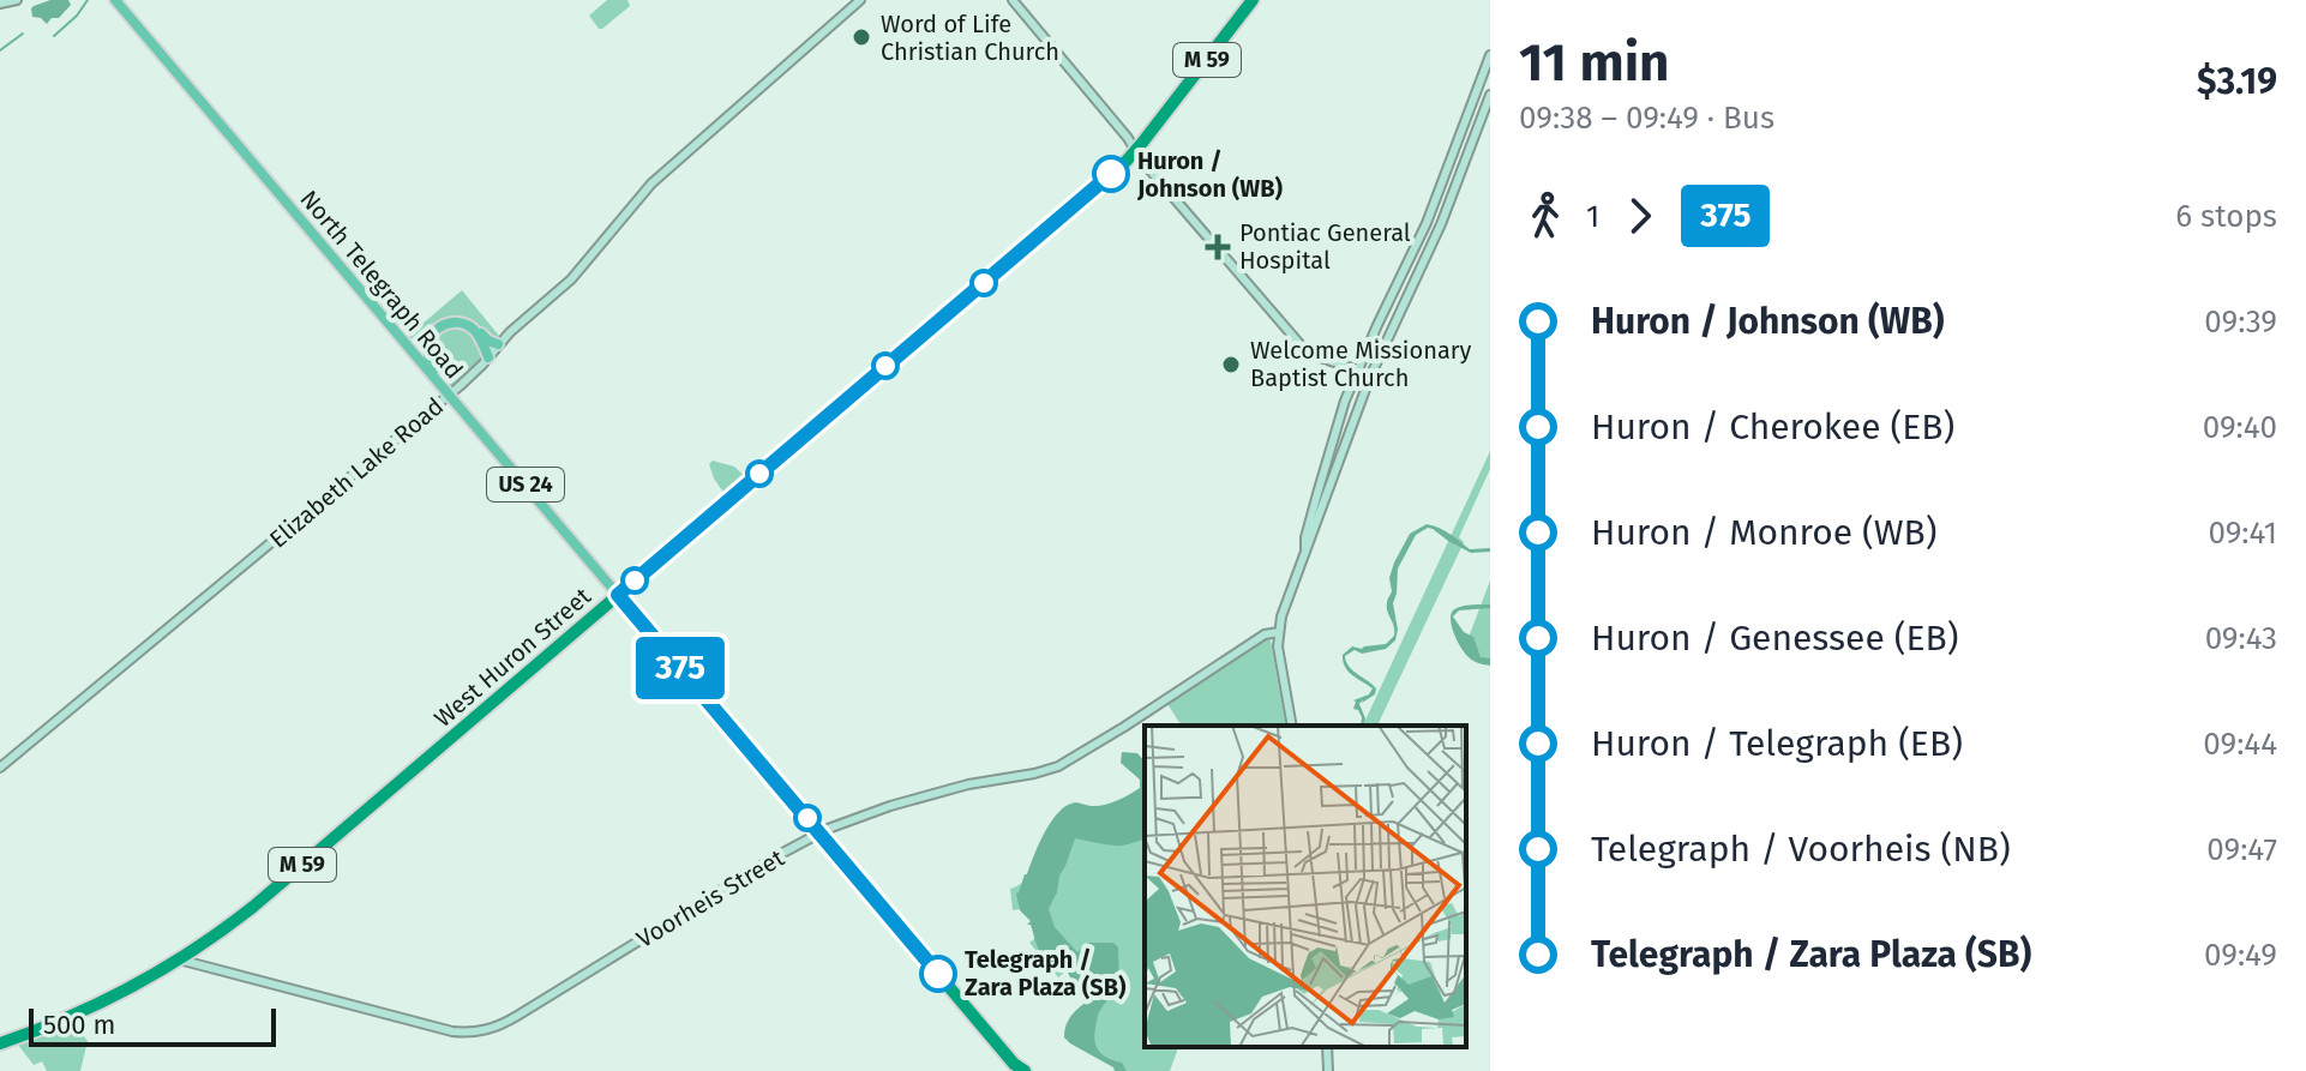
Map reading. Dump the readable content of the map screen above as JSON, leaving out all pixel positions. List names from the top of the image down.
{
  "streets": {
    "highway": ["M 59", "US 24", "West Huron Street"],
    "main road": ["North Telegraph Road", "Elizabeth Lake Road", "Voorheis Street"]
  },
  "crossings": [
    ["North Telegraph Road", "Elizabeth Lake Road"],
    ["North Telegraph Road", "US 24"],
    ["North Telegraph Road", "West Huron Street"],
    ["US 24", "West Huron Street"],
    ["US 24", "Voorheis Street"],
    ["West Huron Street", "Voorheis Street"]
  ],
  "places": {
    "other": [
      "Word of Life Christian Church",
      "Huron / Johnson (WB)",
      "Welcome Missionary Baptist Church",
      "Telegraph / Zara Plaza (SB)"
    ],
    "health": ["Pontiac General Hospital"]
  },
  "lines": ["bus line 375"],
  "scale_bar": "500 m",
  "page": {
    "on_map": "375",
    "heading": ["11 min", "09:38 – 09:49 · Bus", "$3.19"],
    "legs": ["1", "375", "6 stops"],
    "list": [
      {
        "name": "Huron / Johnson (WB)",
        "value": "09:39"
      },
      {
        "name": "Huron / Cherokee (EB)",
        "value": "09:40"
      },
      {
        "name": "Huron / Monroe (WB)",
        "value": "09:41"
      },
      {
        "name": "Huron / Genessee (EB)",
        "value": "09:43"
      },
      {
        "name": "Huron / Telegraph (EB)",
        "value": "09:44"
      },
      {
        "name": "Telegraph / Voorheis (NB)",
        "value": "09:47"
      },
      {
        "name": "Telegraph / Zara Plaza (SB)",
        "value": "09:49"
      }
    ],
    "scale": "500 m"
  }
}
